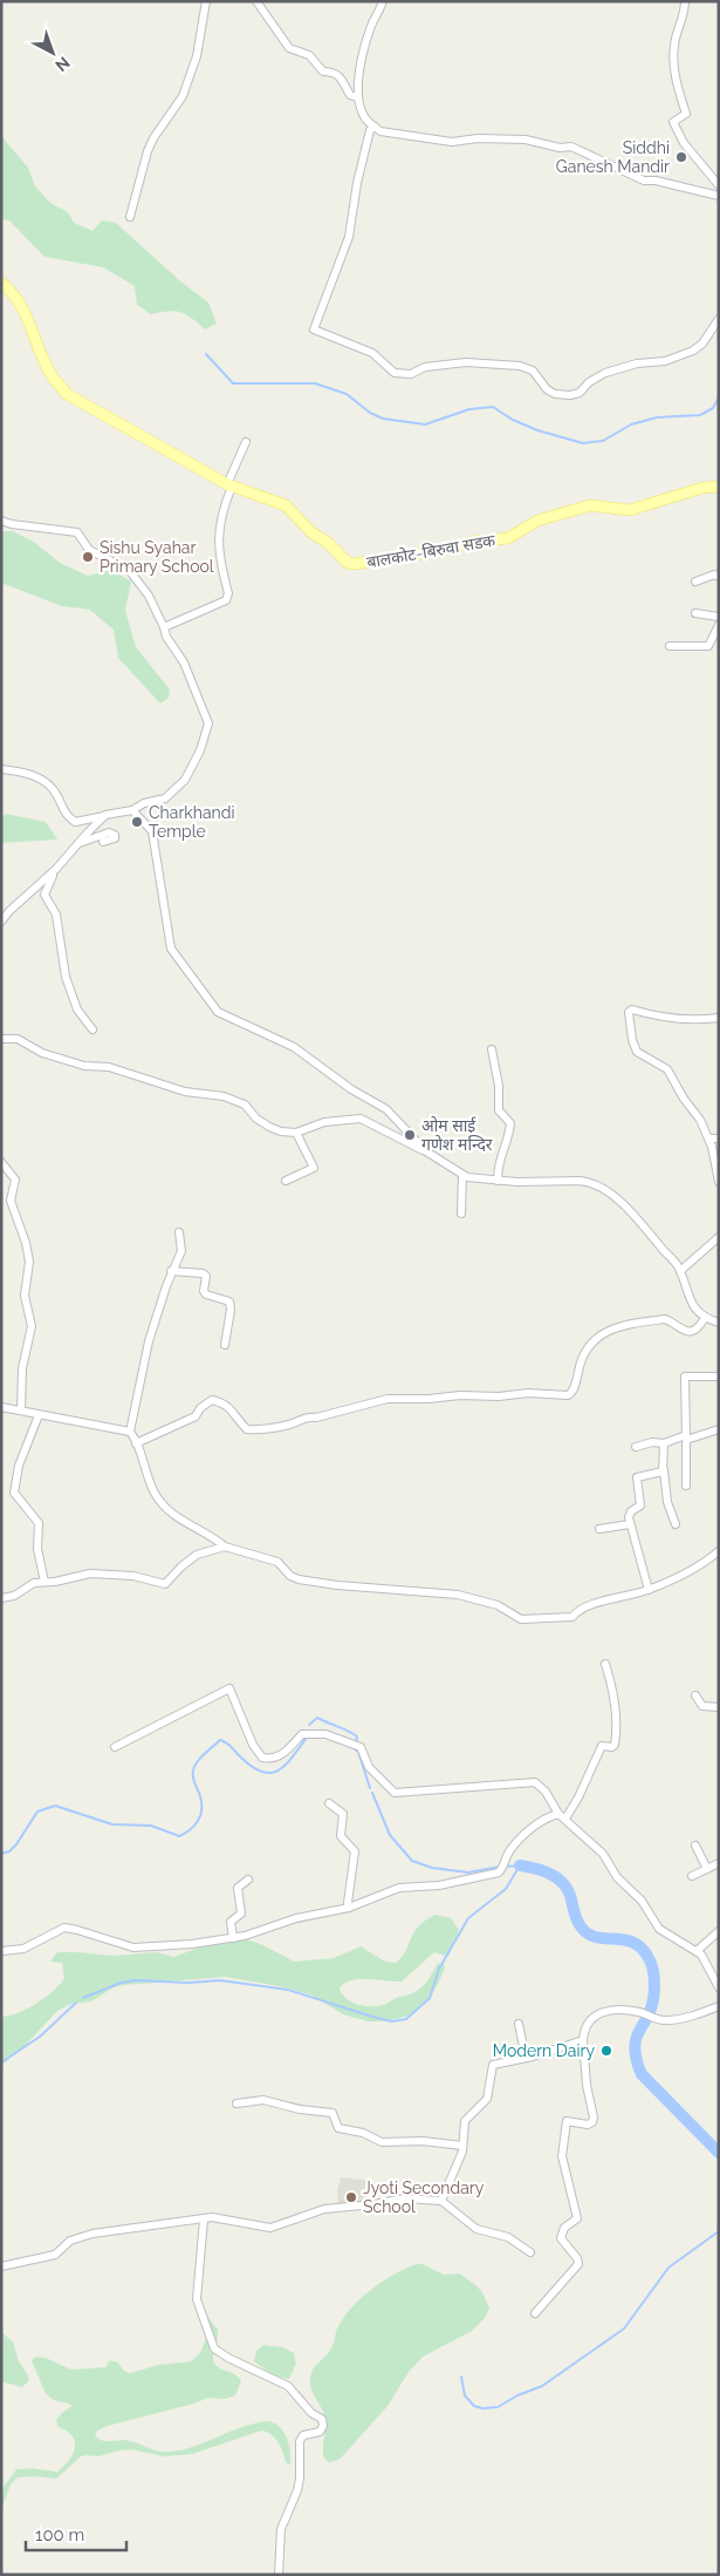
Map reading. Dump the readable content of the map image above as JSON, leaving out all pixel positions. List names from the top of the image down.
{
  "streets": {
    "main road": ["बालकोट-बिरुवा सडक"]
  },
  "places": [
    "Siddhi Ganesh Mandir",
    "Sishu Syahar Primary School",
    "Charkhandi Temple",
    "ओम साई गणेश मन्दिर",
    "Modern Dairy",
    "Jyoti Secondary School"
  ],
  "scale_bar": "100 m",
  "north": "bottom right"
}
